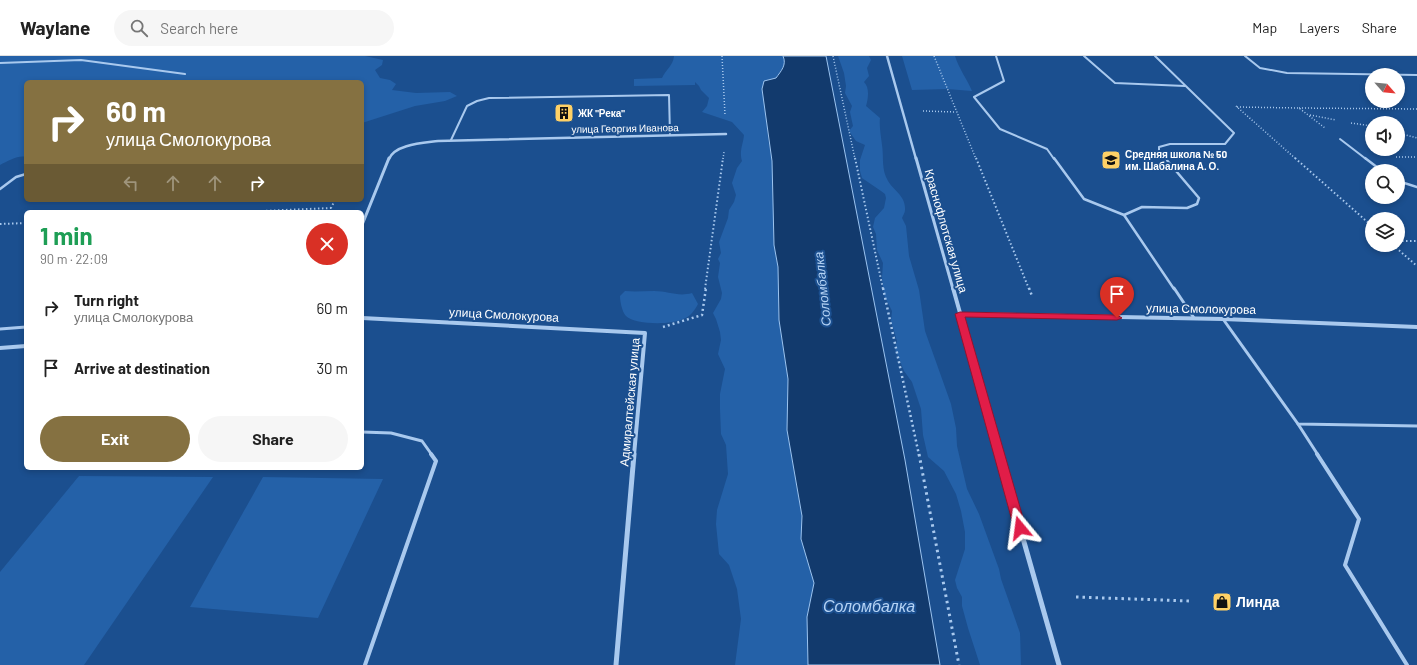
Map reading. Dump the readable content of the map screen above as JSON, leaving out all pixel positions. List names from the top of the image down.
{
  "streets": {
    "street": [
      "улица Георгия Иванова",
      "Краснофлотская улица",
      "улица Смолокурова",
      "Адмиралтейская улица"
    ]
  },
  "crossings": [
    ["улица Георгия Иванова", "Адмиралтейская улица"],
    ["Краснофлотская улица", "улица Смолокурова"],
    ["улица Смолокурова", "Адмиралтейская улица"]
  ],
  "water": ["Соломбалка"],
  "places": {
    "building": ["ЖК \"Река\""],
    "school or university": ["Средняя школа № 50 им. Шабалина А. О."],
    "shop": ["Линда"]
  },
  "north": "bottom right",
  "page": {
    "header": "Waylane",
    "search": "Search here",
    "nav": ["Map", "Layers", "Share"],
    "turn": ["60 m", "улица Смолокурова"],
    "heading": ["1 min", "90 m · 22:09"],
    "list": [
      {
        "name": "Turn right",
        "note": "улица Смолокурова",
        "value": "60 m"
      },
      {
        "name": "Arrive at destination",
        "value": "30 m"
      }
    ],
    "buttons": ["Exit", "Share"]
  }
}
